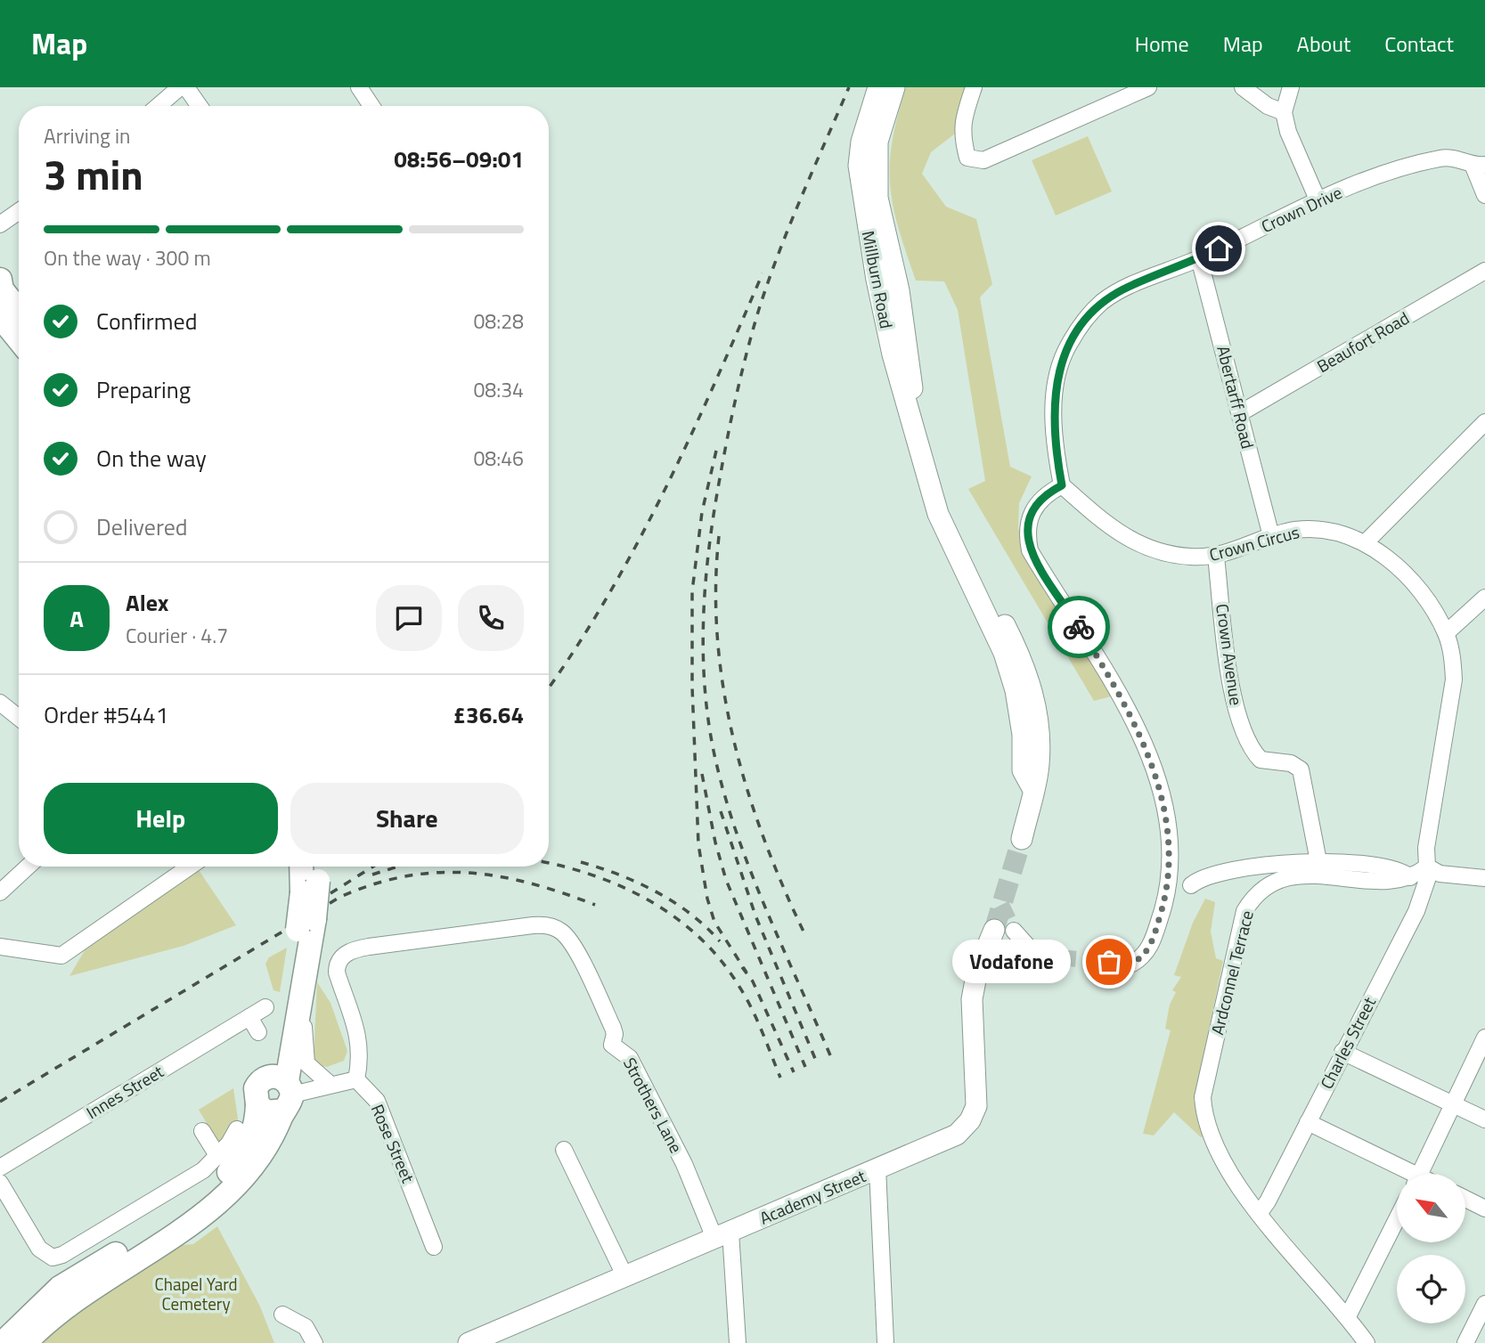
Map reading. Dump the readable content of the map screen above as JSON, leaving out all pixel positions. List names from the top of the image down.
{
  "streets": {
    "main road": ["Millburn Road", "Academy Street"],
    "street": [
      "Crown Drive",
      "Beaufort Road",
      "Abertarff Road",
      "Crown Circus",
      "Crown Avenue",
      "Ardconnel Terrace",
      "Charles Street",
      "Innes Street",
      "Strothers Lane",
      "Rose Street"
    ]
  },
  "crossings": [
    ["Crown Drive", "Abertarff Road"],
    ["Crown Drive", "Crown Circus"],
    ["Beaufort Road", "Abertarff Road"],
    ["Abertarff Road", "Crown Circus"],
    ["Crown Circus", "Crown Avenue"],
    ["Crown Circus", "Ardconnel Terrace"],
    ["Crown Circus", "Charles Street"],
    ["Ardconnel Terrace", "Charles Street"],
    ["Strothers Lane", "Rose Street"],
    ["Strothers Lane", "Academy Street"]
  ],
  "parks": ["Chapel Yard Cemetery"],
  "places": ["Vodafone"],
  "north": "top left",
  "page": {
    "header": "Map",
    "nav": [
      "Home",
      "Map",
      "About",
      "Contact"
    ],
    "heading": ["3 min", "Arriving in", "08:56–09:01"],
    "panel": [
      "Alex",
      "Courier · 4.7",
      "Order #5441",
      "£36.64"
    ],
    "bar": "On the way · 300 m",
    "list": [
      ["Confirmed", "08:28"],
      ["Preparing", "08:34"],
      ["On the way", "08:46"],
      "Delivered"
    ],
    "round": "A",
    "buttons": ["Help", "Share"],
    "bubble": "Vodafone"
  }
}
